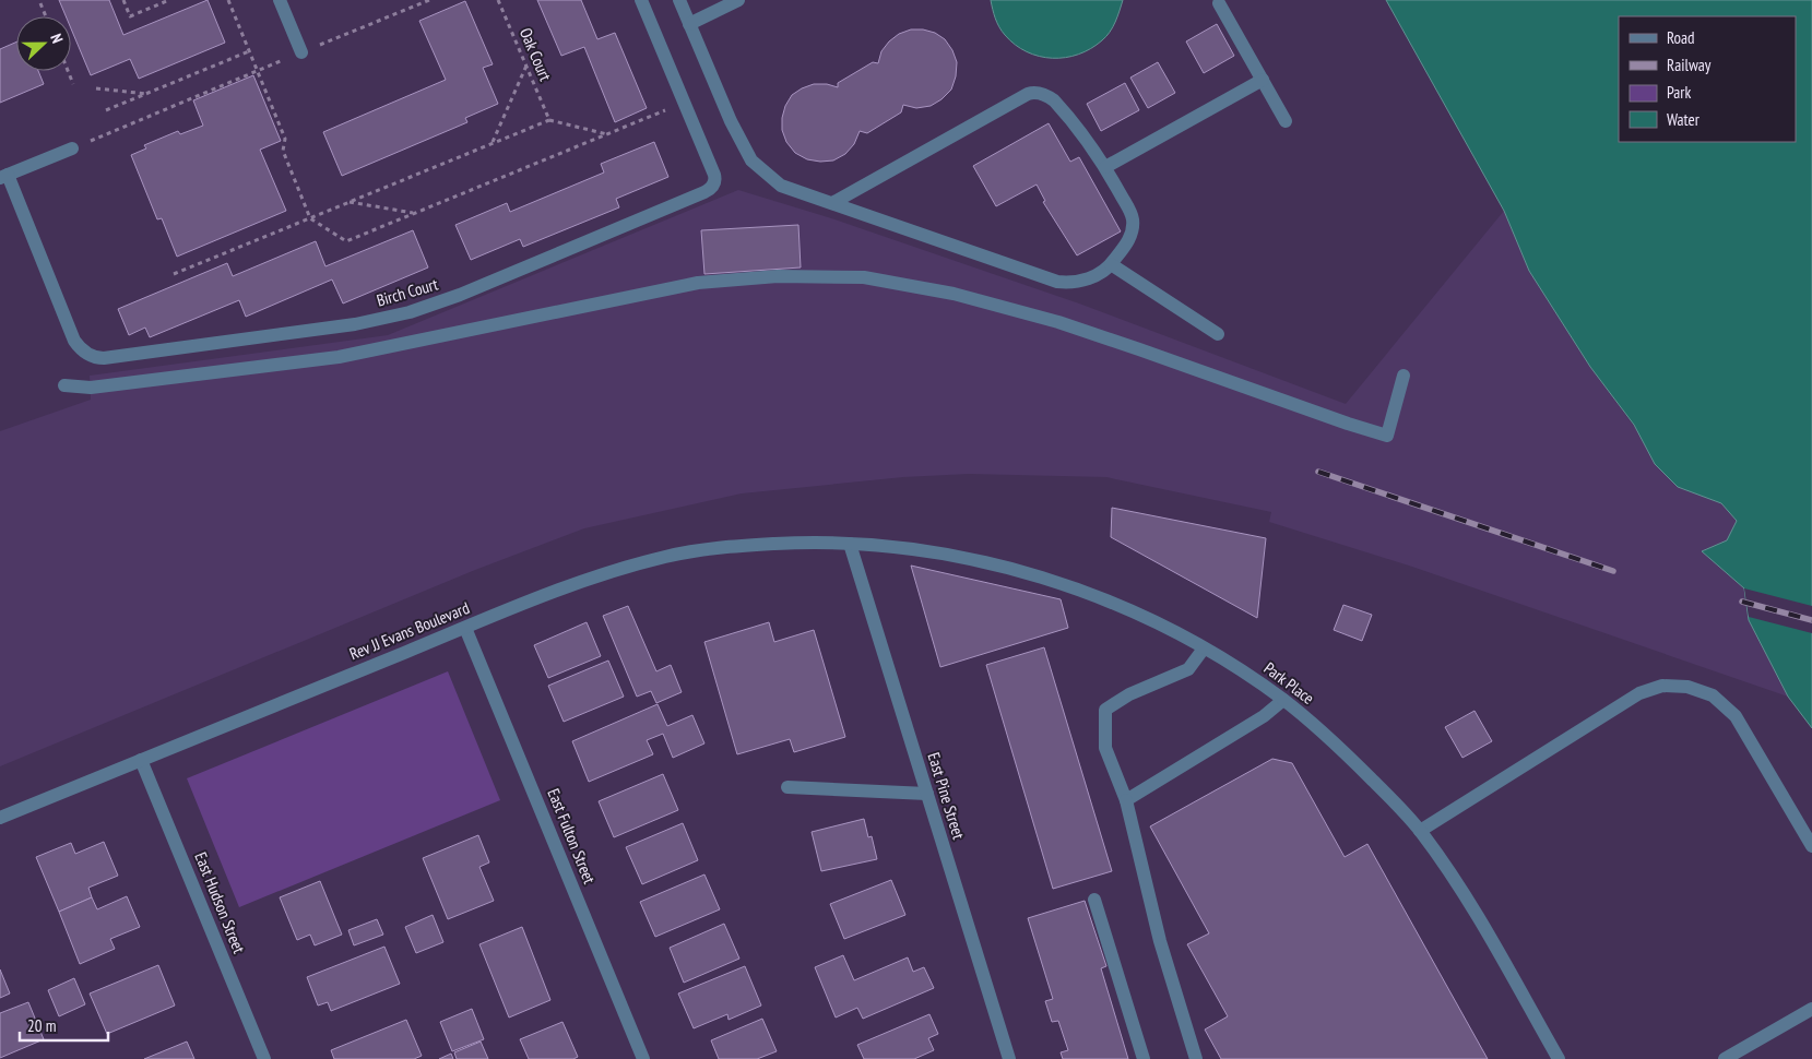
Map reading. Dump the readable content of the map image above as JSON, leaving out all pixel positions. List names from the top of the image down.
{
  "streets": {
    "street": [
      "Birch Court",
      "Rev JJ Evans Boulevard",
      "Park Place",
      "East Pine Street",
      "East Fulton Street",
      "East Hudson Street"
    ],
    "path": ["Oak Court"]
  },
  "crossings": [
    ["Rev JJ Evans Boulevard", "Park Place"],
    ["Rev JJ Evans Boulevard", "East Pine Street"],
    ["Rev JJ Evans Boulevard", "East Fulton Street"],
    ["Rev JJ Evans Boulevard", "East Hudson Street"],
    ["Park Place", "East Pine Street"]
  ],
  "legend": [
    "Road",
    "Railway",
    "Park",
    "Water"
  ],
  "scale_bar": "20 m",
  "north": "right"
}
